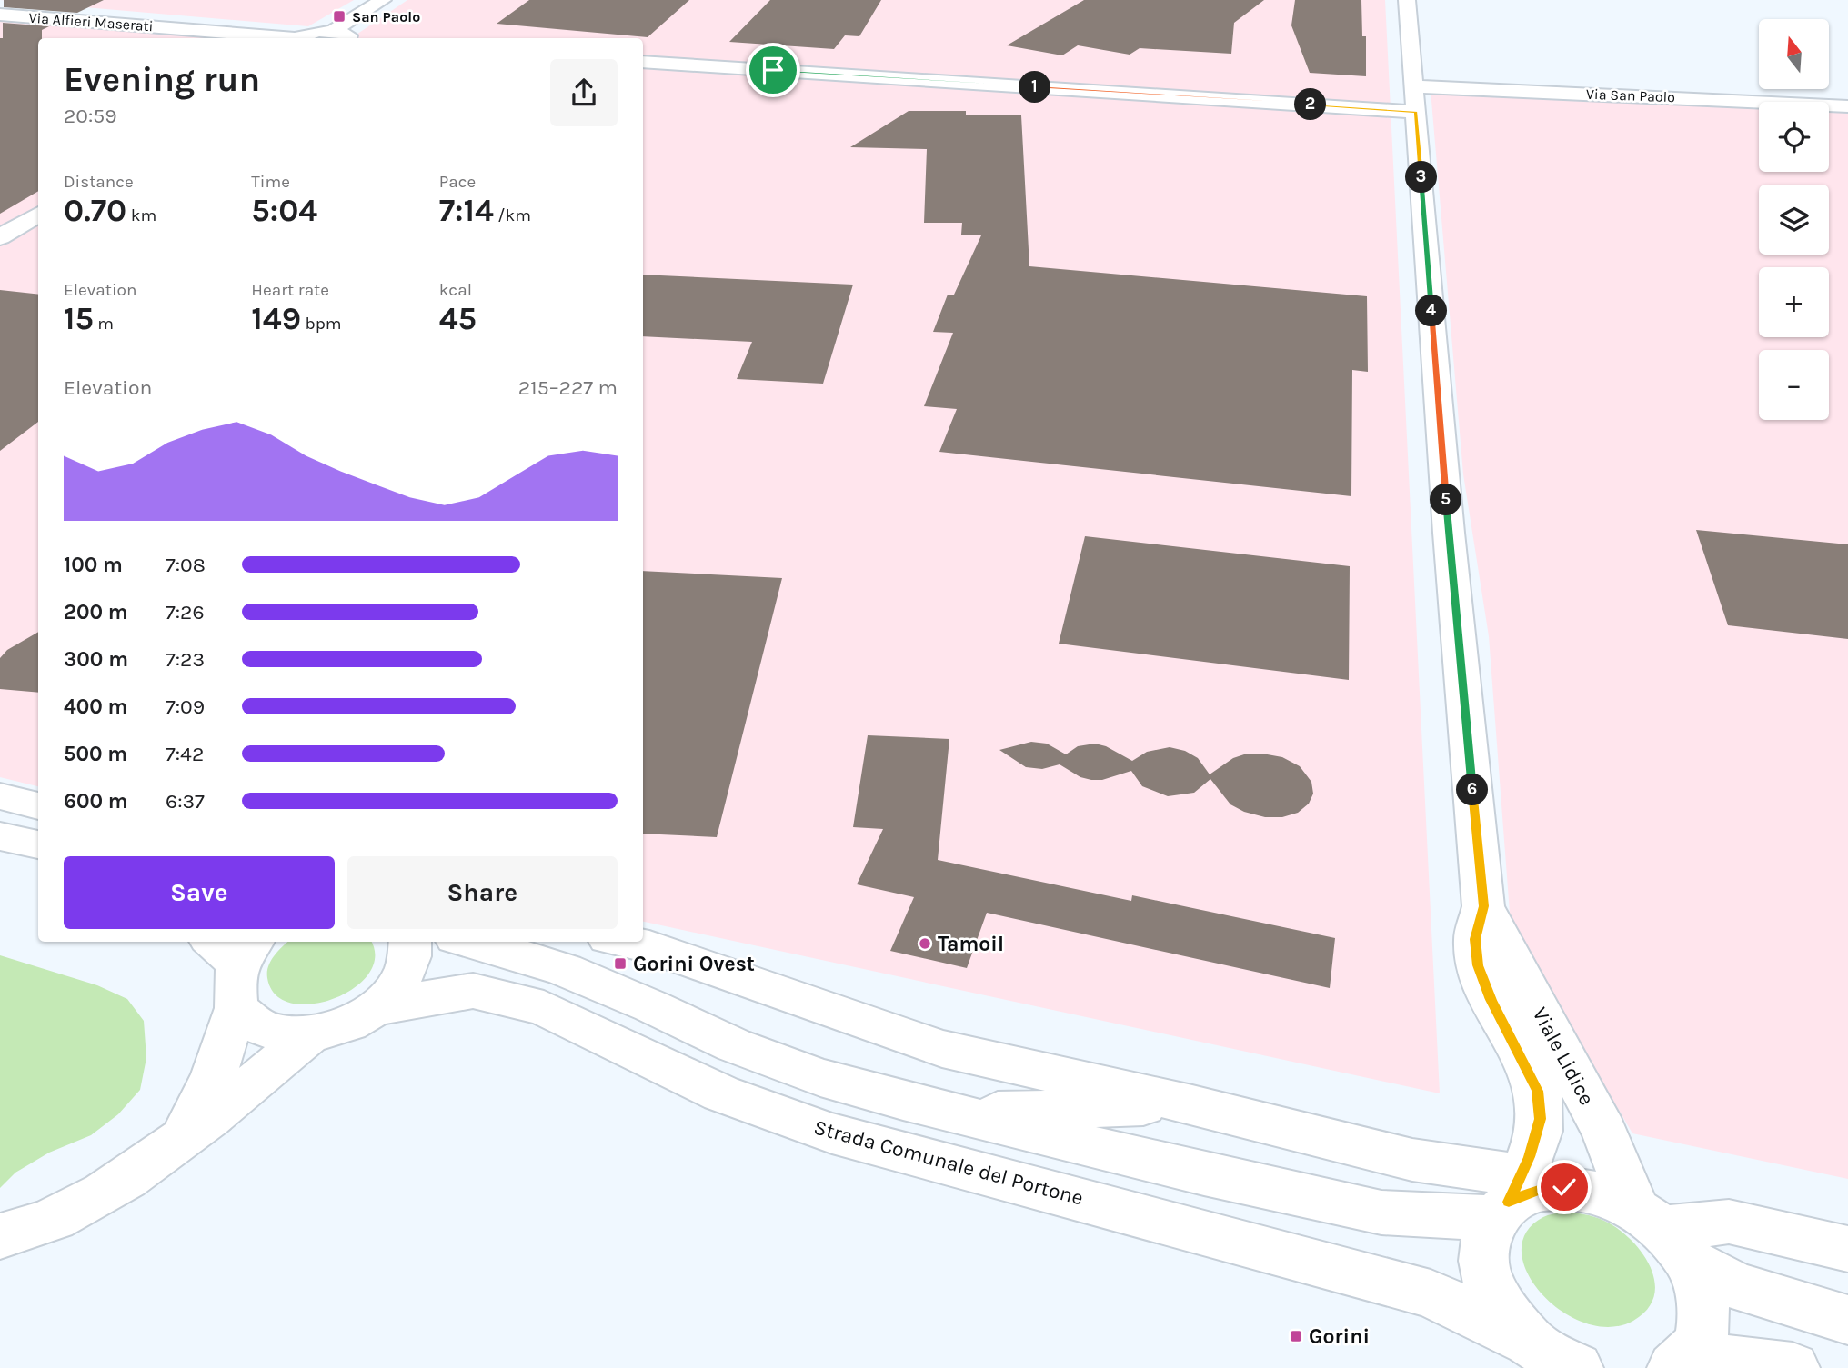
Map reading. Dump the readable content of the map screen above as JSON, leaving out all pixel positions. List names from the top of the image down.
{
  "streets": {
    "street": [
      "Via Alfieri Maserati",
      "Via San Paolo",
      "Viale Lidice",
      "Strada Comunale del Portone"
    ]
  },
  "crossings": [
    ["Via San Paolo", "Viale Lidice"],
    ["Viale Lidice", "Strada Comunale del Portone"]
  ],
  "places": {
    "transit": ["San Paolo", "Gorini Ovest", "Gorini"],
    "other": ["Tamoil"]
  },
  "north": "top",
  "page": {
    "map_buttons": ["+", "−"],
    "heading": ["Evening run", "20:59"],
    "pins": [
      "1",
      "2",
      "3",
      "4",
      "5",
      "6"
    ],
    "stats": [
      ["Distance", "0.70 km"],
      ["Time", "5:04"],
      ["Pace", "7:14 /km"],
      ["Elevation", "15 m"],
      ["Heart rate", "149 bpm"],
      ["kcal", "45"]
    ],
    "chart": ["Elevation", "215–227 m"],
    "list": [
      {
        "name": "100 m",
        "note": "7:08"
      },
      {
        "name": "200 m",
        "note": "7:26"
      },
      {
        "name": "300 m",
        "note": "7:23"
      },
      {
        "name": "400 m",
        "note": "7:09"
      },
      {
        "name": "500 m",
        "note": "7:42"
      },
      {
        "name": "600 m",
        "note": "6:37"
      }
    ],
    "buttons": ["Save", "Share"]
  }
}
